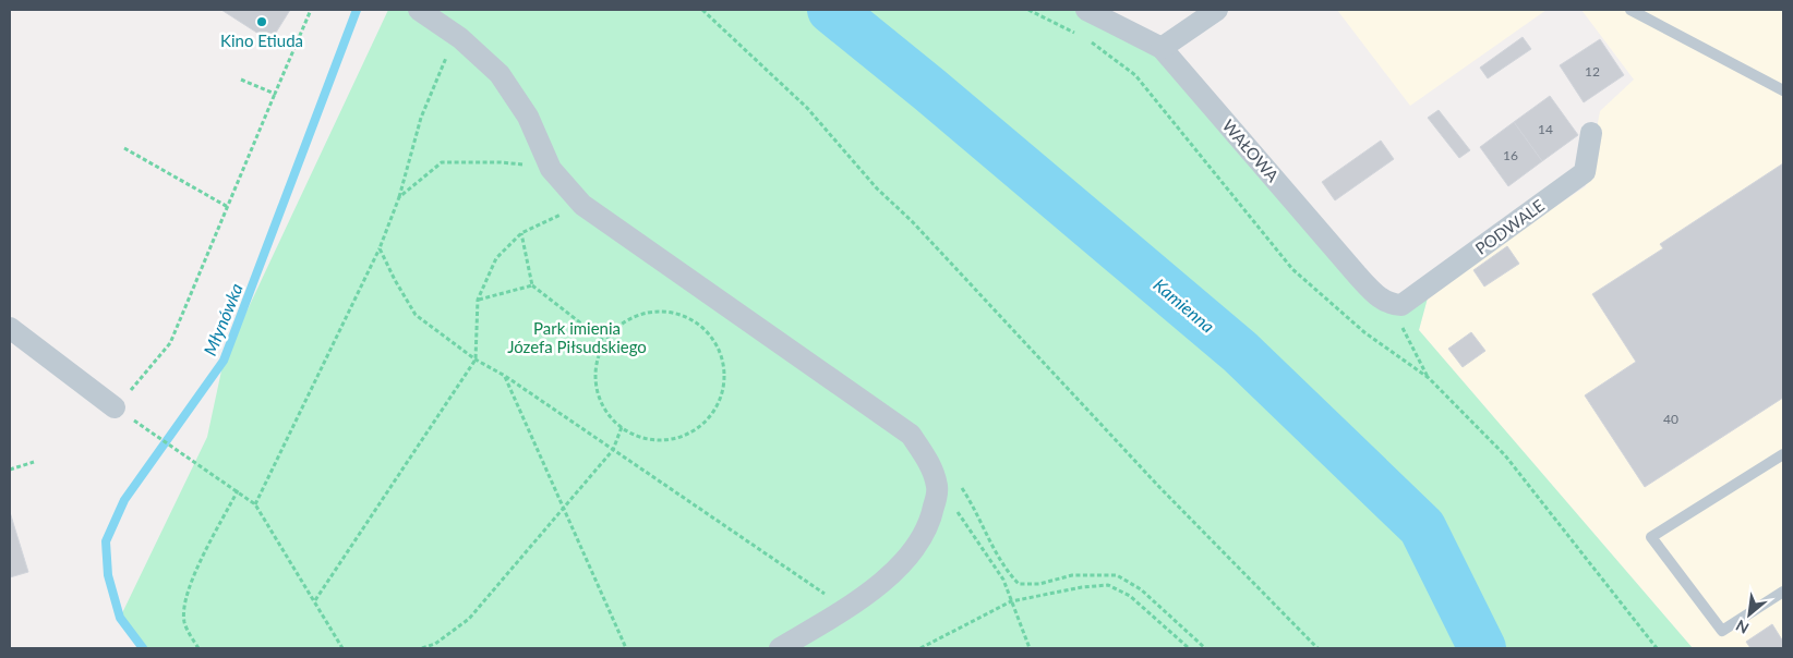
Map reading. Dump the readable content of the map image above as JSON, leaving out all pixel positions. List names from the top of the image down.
{
  "streets": {
    "street": ["WAŁOWA", "PODWALE"]
  },
  "crossings": [
    ["WAŁOWA", "PODWALE"]
  ],
  "water": ["Kamienna", "Młynówka"],
  "parks": ["Park imienia Józefa Piłsudskiego"],
  "places": ["Kino Etiuda"],
  "house_numbers": [
    "12",
    "14",
    "16",
    "40"
  ],
  "north": "bottom left"
}
